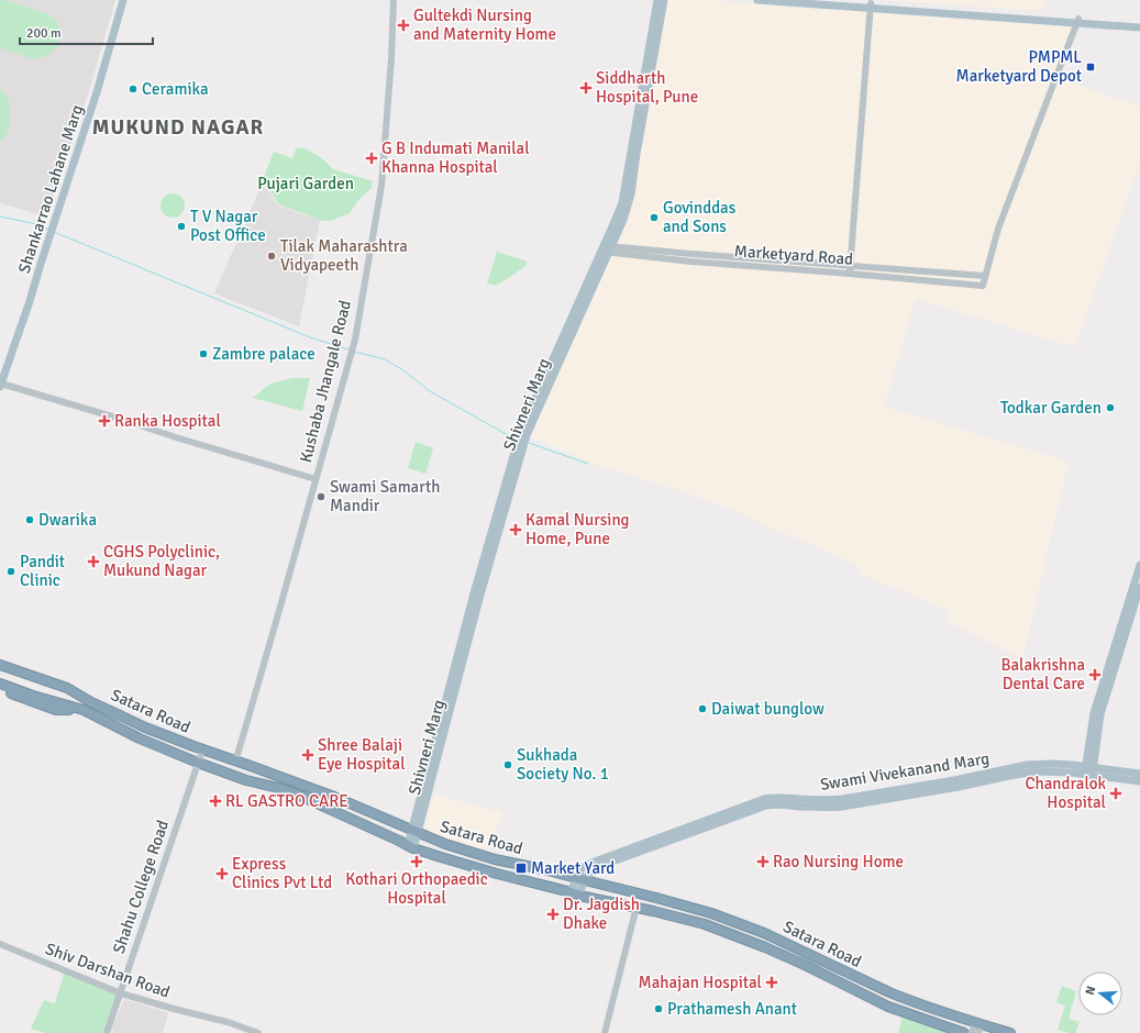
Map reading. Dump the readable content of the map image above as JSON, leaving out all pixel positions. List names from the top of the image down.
{
  "streets": {
    "highway": ["Satara Road"],
    "main road": ["Shankarrao Lahane Marg", "Shivneri Marg", "Swami Vivekanand Marg"],
    "street": [
      "Marketyard Road",
      "Kushaba Jhangale Road",
      "Shahu College Road",
      "Shiv Darshan Road"
    ]
  },
  "crossings": [
    ["Marketyard Road", "Shivneri Marg"],
    ["Kushaba Jhangale Road", "Satara Road"],
    ["Shivneri Marg", "Satara Road"],
    ["Satara Road", "Swami Vivekanand Marg"],
    ["Satara Road", "Shahu College Road"],
    ["Shahu College Road", "Shiv Darshan Road"]
  ],
  "districts": ["MUKUND NAGAR"],
  "parks": ["Pujari Garden"],
  "places": {
    "health": [
      "Gultekdi Nursing and Maternity Home",
      "Siddharth Hospital, Pune",
      "G B Indumati Manilal Khanna Hospital",
      "Ranka Hospital",
      "Kamal Nursing Home, Pune",
      "CGHS Polyclinic, Mukund Nagar",
      "Balakrishna Dental Care",
      "Shree Balaji Eye Hospital",
      "Chandralok Hospital",
      "RL GASTRO CARE",
      "Kothari Orthopaedic Hospital",
      "Rao Nursing Home",
      "Express Clinics Pvt Ltd",
      "Dr. Jagdish Dhake",
      "Mahajan Hospital"
    ],
    "transit": ["PMPML Marketyard Depot", "Market Yard"],
    "other": [
      "Ceramika",
      "Govinddas and Sons",
      "T V Nagar Post Office",
      "Tilak Maharashtra Vidyapeeth",
      "Zambre palace",
      "Todkar Garden",
      "Swami Samarth Mandir",
      "Dwarika",
      "Pandit Clinic",
      "Daiwat bunglow",
      "Sukhada Society No. 1",
      "Prathamesh Anant"
    ]
  },
  "scale_bar": "200 m",
  "north": "left"
}
